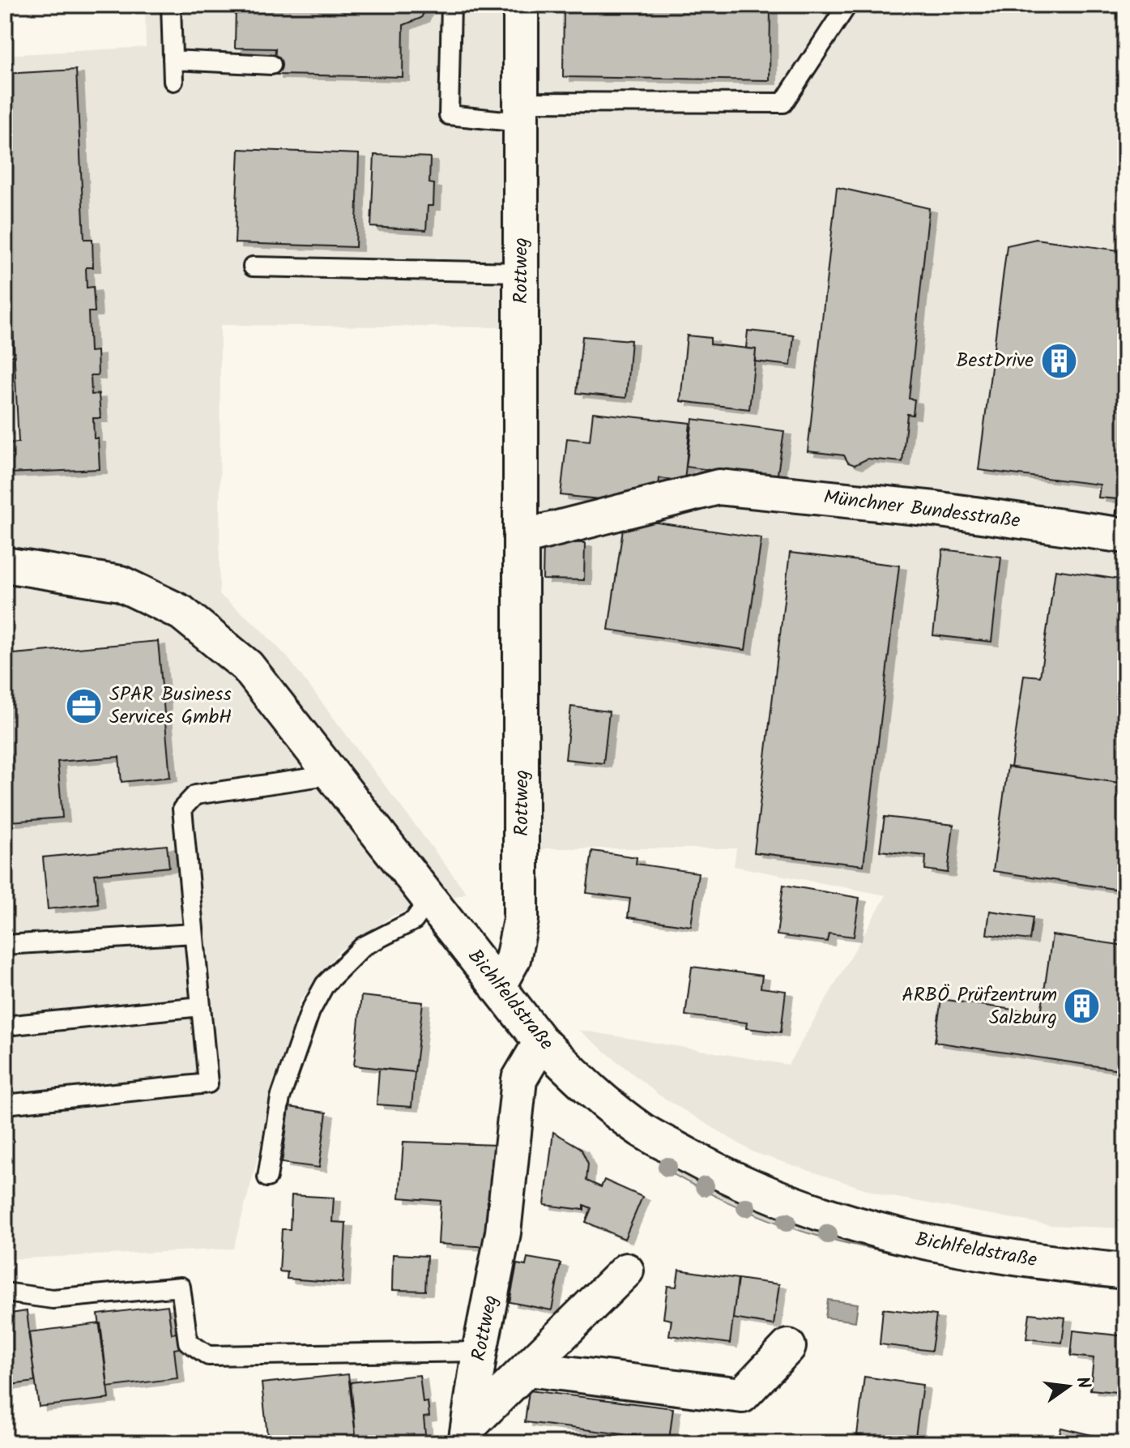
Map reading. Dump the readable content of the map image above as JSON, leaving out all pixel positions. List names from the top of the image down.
{
  "streets": {
    "street": ["Rottweg", "Münchner Bundesstraße", "Bichlfeldstraße"]
  },
  "crossings": [
    ["Rottweg", "Münchner Bundesstraße"],
    ["Rottweg", "Bichlfeldstraße"]
  ],
  "places": {
    "building": ["BestDrive", "ARBÖ Prüfzentrum Salzburg"],
    "office": ["SPAR Business Services GmbH"]
  },
  "north": "right"
}
